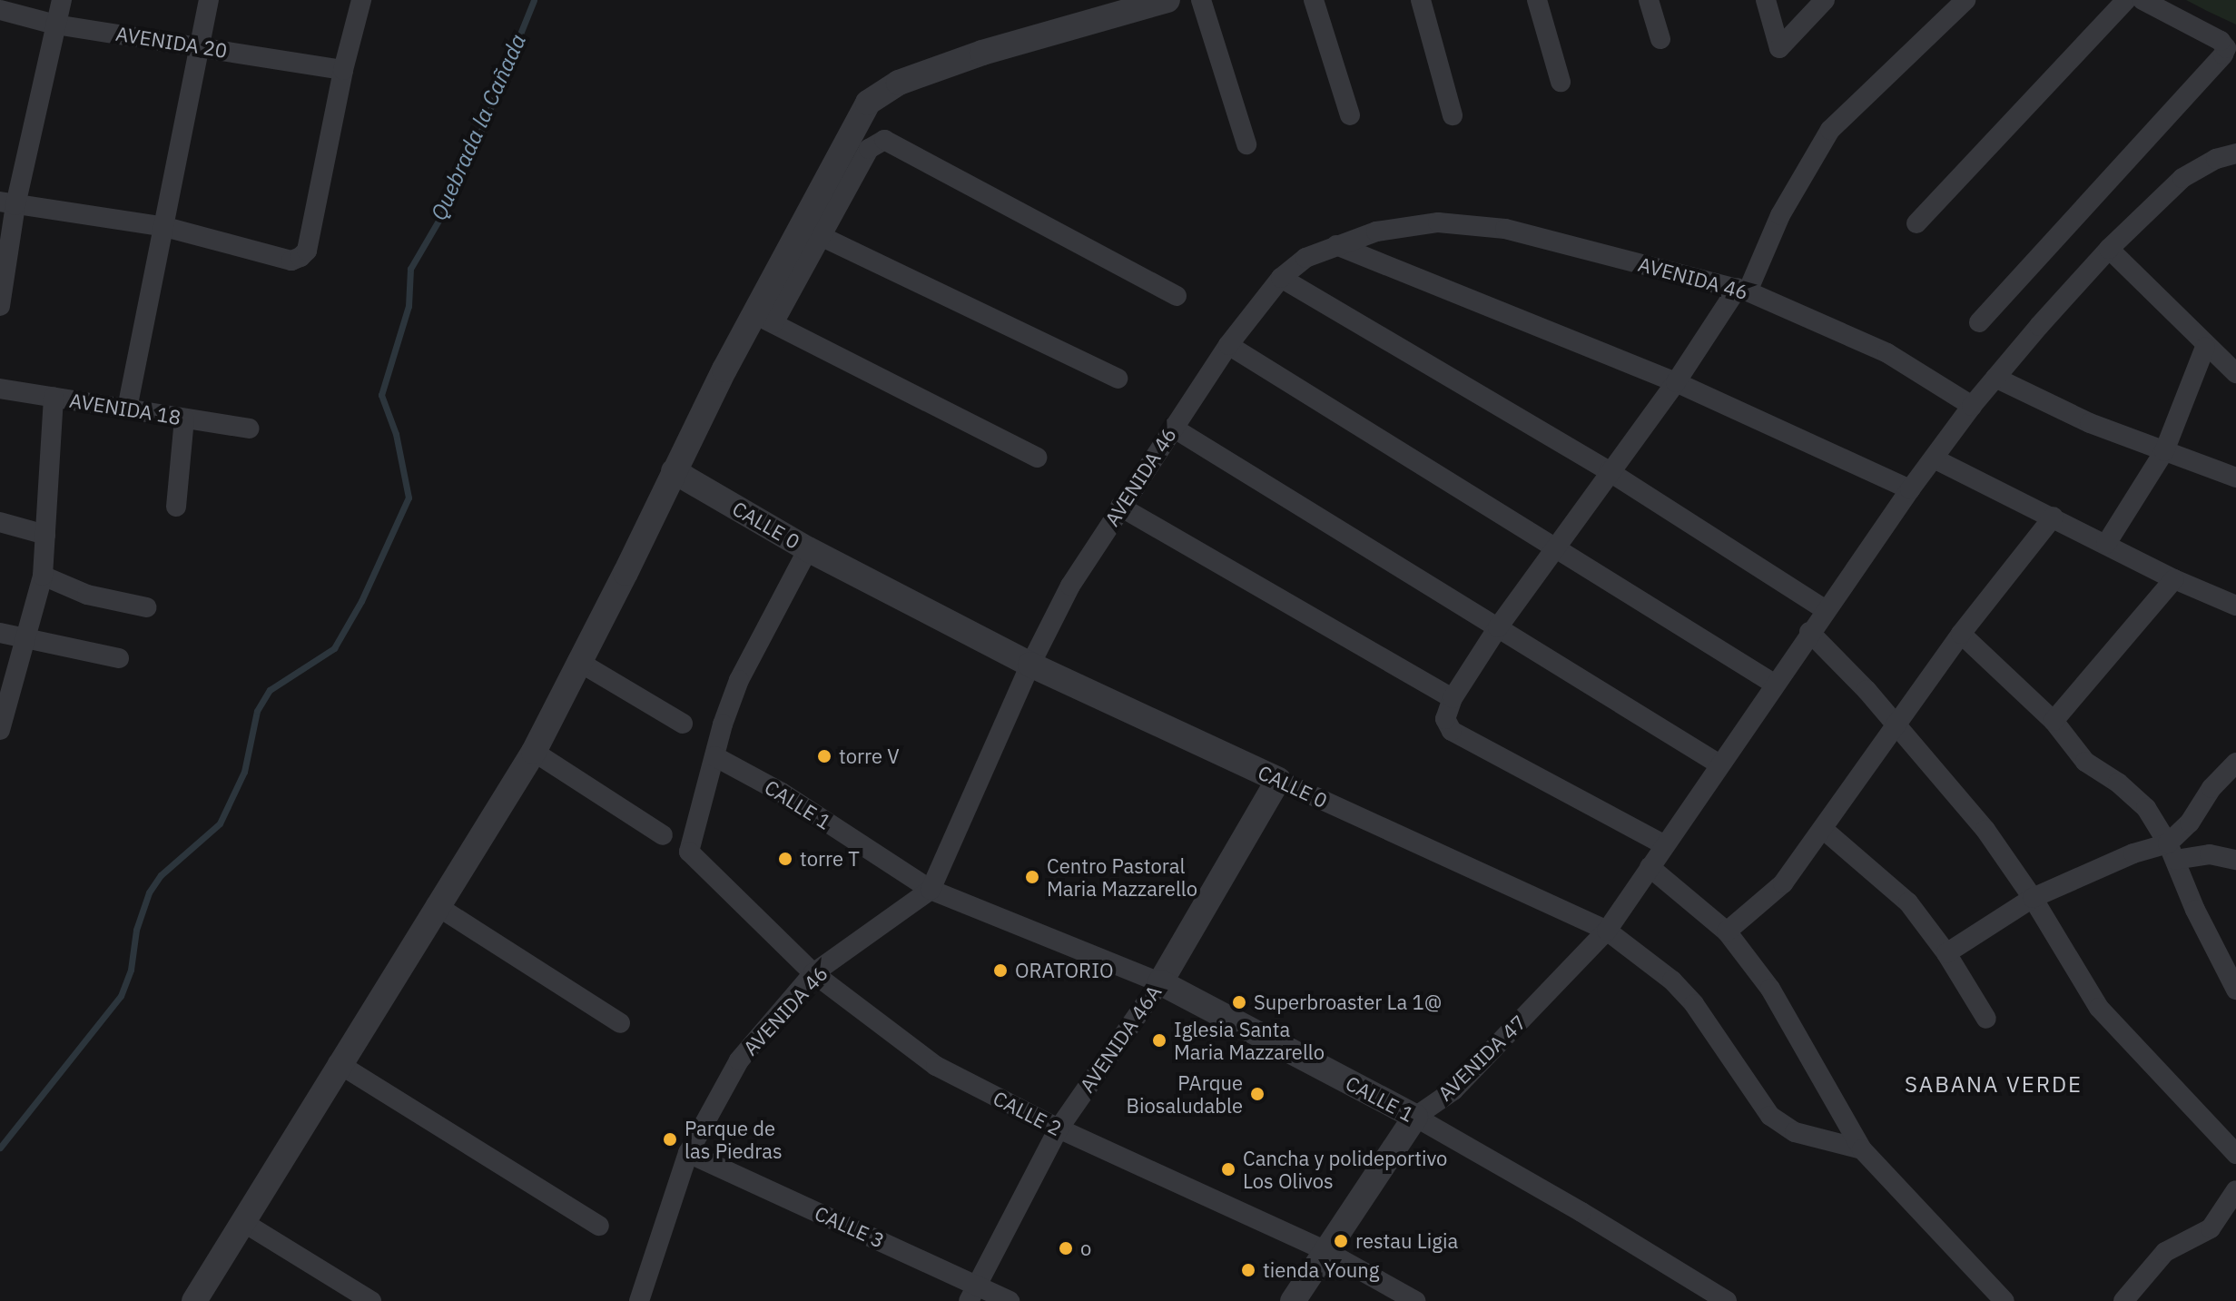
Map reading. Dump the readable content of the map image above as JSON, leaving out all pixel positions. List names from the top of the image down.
{
  "streets": {
    "street": [
      "AVENIDA 20",
      "AVENIDA 46",
      "AVENIDA 18",
      "CALLE 0",
      "CALLE 1",
      "AVENIDA 46A",
      "AVENIDA 47",
      "CALLE 2",
      "CALLE 3"
    ]
  },
  "crossings": [
    ["AVENIDA 46", "CALLE 0"],
    ["AVENIDA 46", "CALLE 1"],
    ["AVENIDA 46", "AVENIDA 47"],
    ["AVENIDA 46", "CALLE 2"],
    ["AVENIDA 46", "CALLE 3"],
    ["CALLE 0", "AVENIDA 46A"],
    ["CALLE 0", "AVENIDA 47"],
    ["CALLE 1", "AVENIDA 46A"],
    ["CALLE 1", "AVENIDA 47"],
    ["CALLE 1", "CALLE 2"],
    ["AVENIDA 46A", "CALLE 2"],
    ["AVENIDA 46A", "CALLE 3"],
    ["AVENIDA 47", "CALLE 2"]
  ],
  "districts": ["SABANA VERDE"],
  "water": ["Quebrada la Cañada"],
  "places": [
    "torre V",
    "torre T",
    "Centro Pastoral Maria Mazzarello",
    "ORATORIO",
    "Superbroaster La 1@",
    "Iglesia Santa Maria Mazzarello",
    "PArque Biosaludable",
    "Parque de las Piedras",
    "Cancha y polideportivo Los Olivos",
    "restau Ligia",
    "o",
    "tienda Young"
  ]
}
